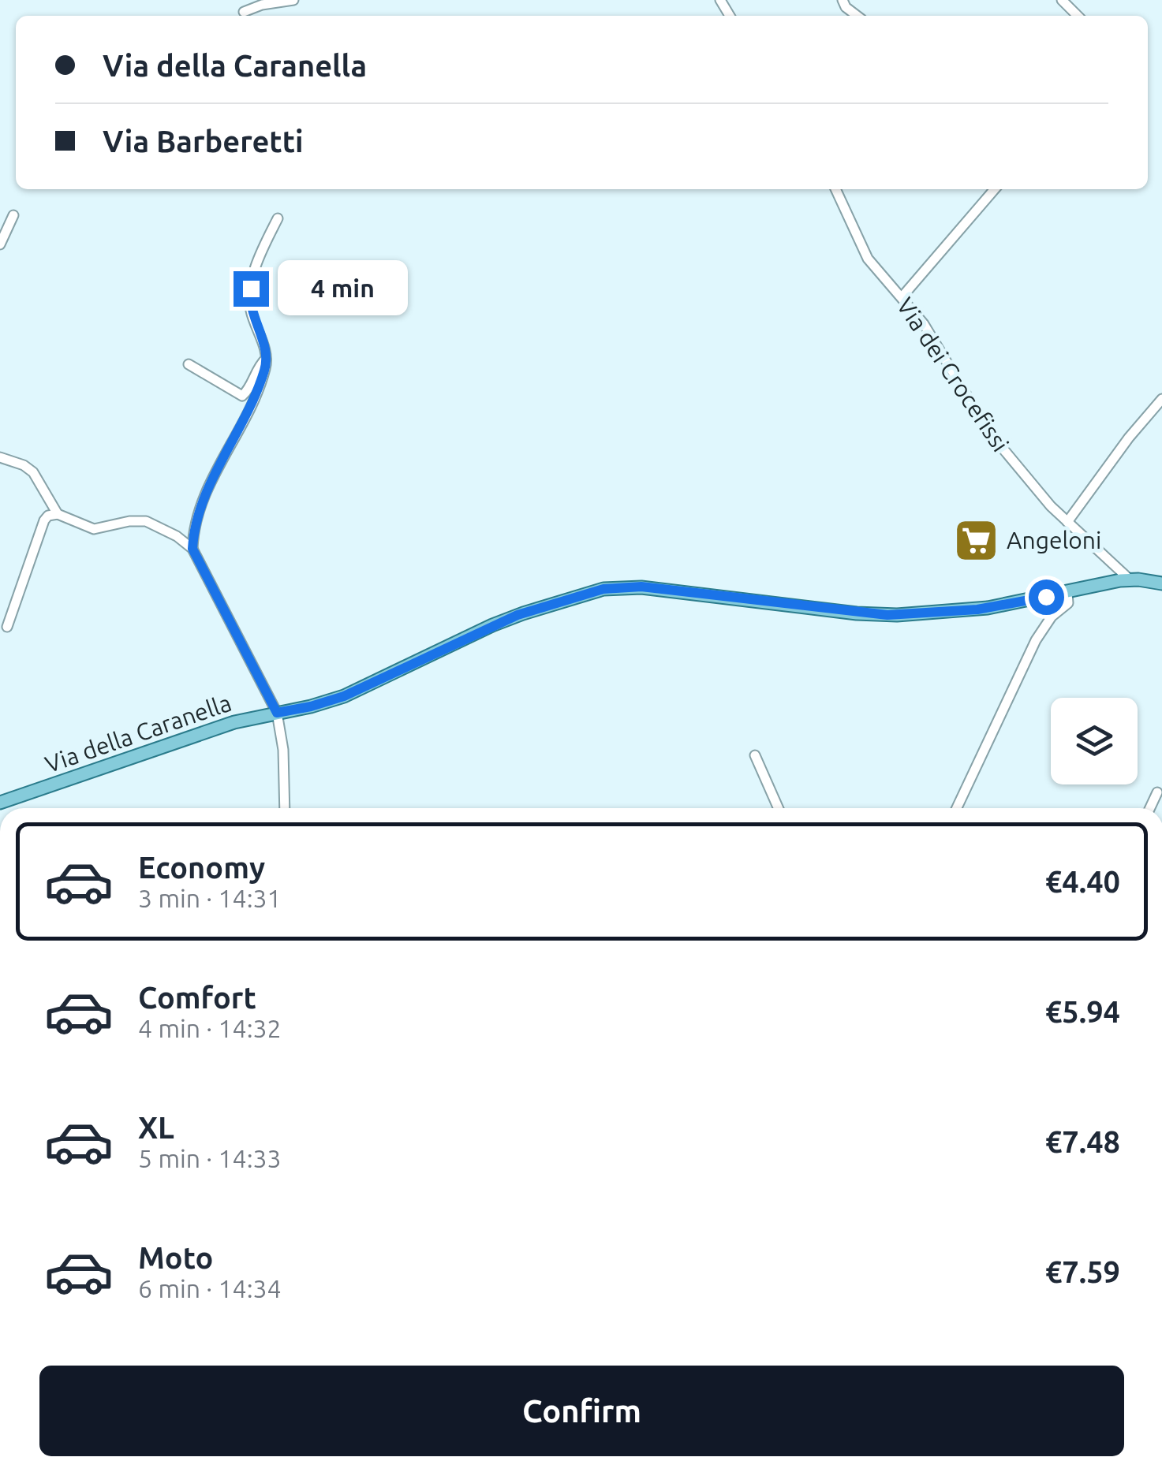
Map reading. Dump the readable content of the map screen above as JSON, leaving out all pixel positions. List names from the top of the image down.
{
  "streets": {
    "main road": ["Via della Caranella"],
    "street": ["Via dei Crocefissi"]
  },
  "crossings": [
    ["Via dei Crocefissi", "Via della Caranella"]
  ],
  "places": {
    "supermarket": ["Angeloni"]
  },
  "page": {
    "banner": ["Via della Caranella", "Via Barberetti"],
    "bubble": "4 min",
    "list": [
      {
        "name": "Economy",
        "note": "3 min · 14:31",
        "value": "€4.40"
      },
      {
        "name": "Comfort",
        "note": "4 min · 14:32",
        "value": "€5.94"
      },
      {
        "name": "XL",
        "note": "5 min · 14:33",
        "value": "€7.48"
      },
      {
        "name": "Moto",
        "note": "6 min · 14:34",
        "value": "€7.59"
      }
    ],
    "buttons": "Confirm"
  }
}
